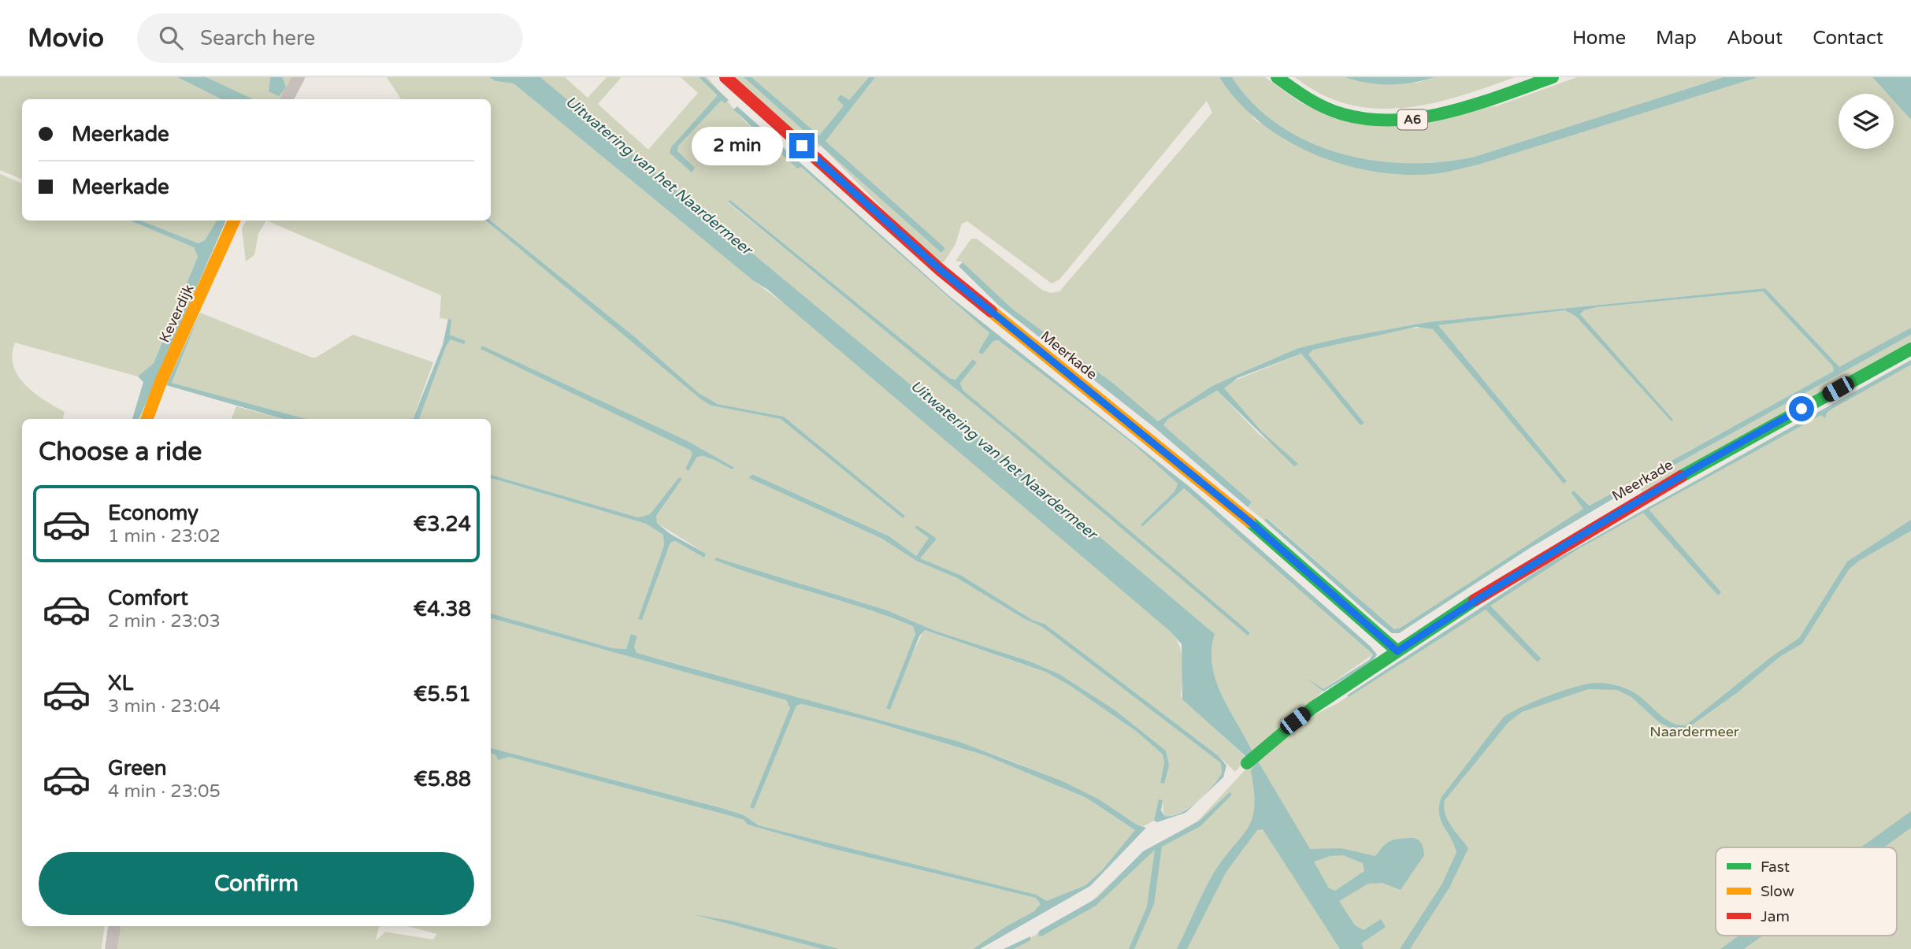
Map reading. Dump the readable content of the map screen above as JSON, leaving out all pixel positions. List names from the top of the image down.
{
  "streets": {
    "main road": ["A6", "Keverdijk", "Meerkade"]
  },
  "water": ["Uitwatering van het Naardermeer"],
  "parks": ["Naardermeer"],
  "legend": ["Fast", "Slow", "Jam"],
  "page": {
    "header": "Movio",
    "search": "Search here",
    "nav": [
      "Home",
      "Map",
      "About",
      "Contact"
    ],
    "banner": ["Meerkade", "Meerkade"],
    "bubble": "2 min",
    "heading": "Choose a ride",
    "list": [
      {
        "name": "Economy",
        "note": "1 min · 23:02",
        "value": "€3.24"
      },
      {
        "name": "Comfort",
        "note": "2 min · 23:03",
        "value": "€4.38"
      },
      {
        "name": "XL",
        "note": "3 min · 23:04",
        "value": "€5.51"
      },
      {
        "name": "Green",
        "note": "4 min · 23:05",
        "value": "€5.88"
      }
    ],
    "buttons": "Confirm"
  }
}
